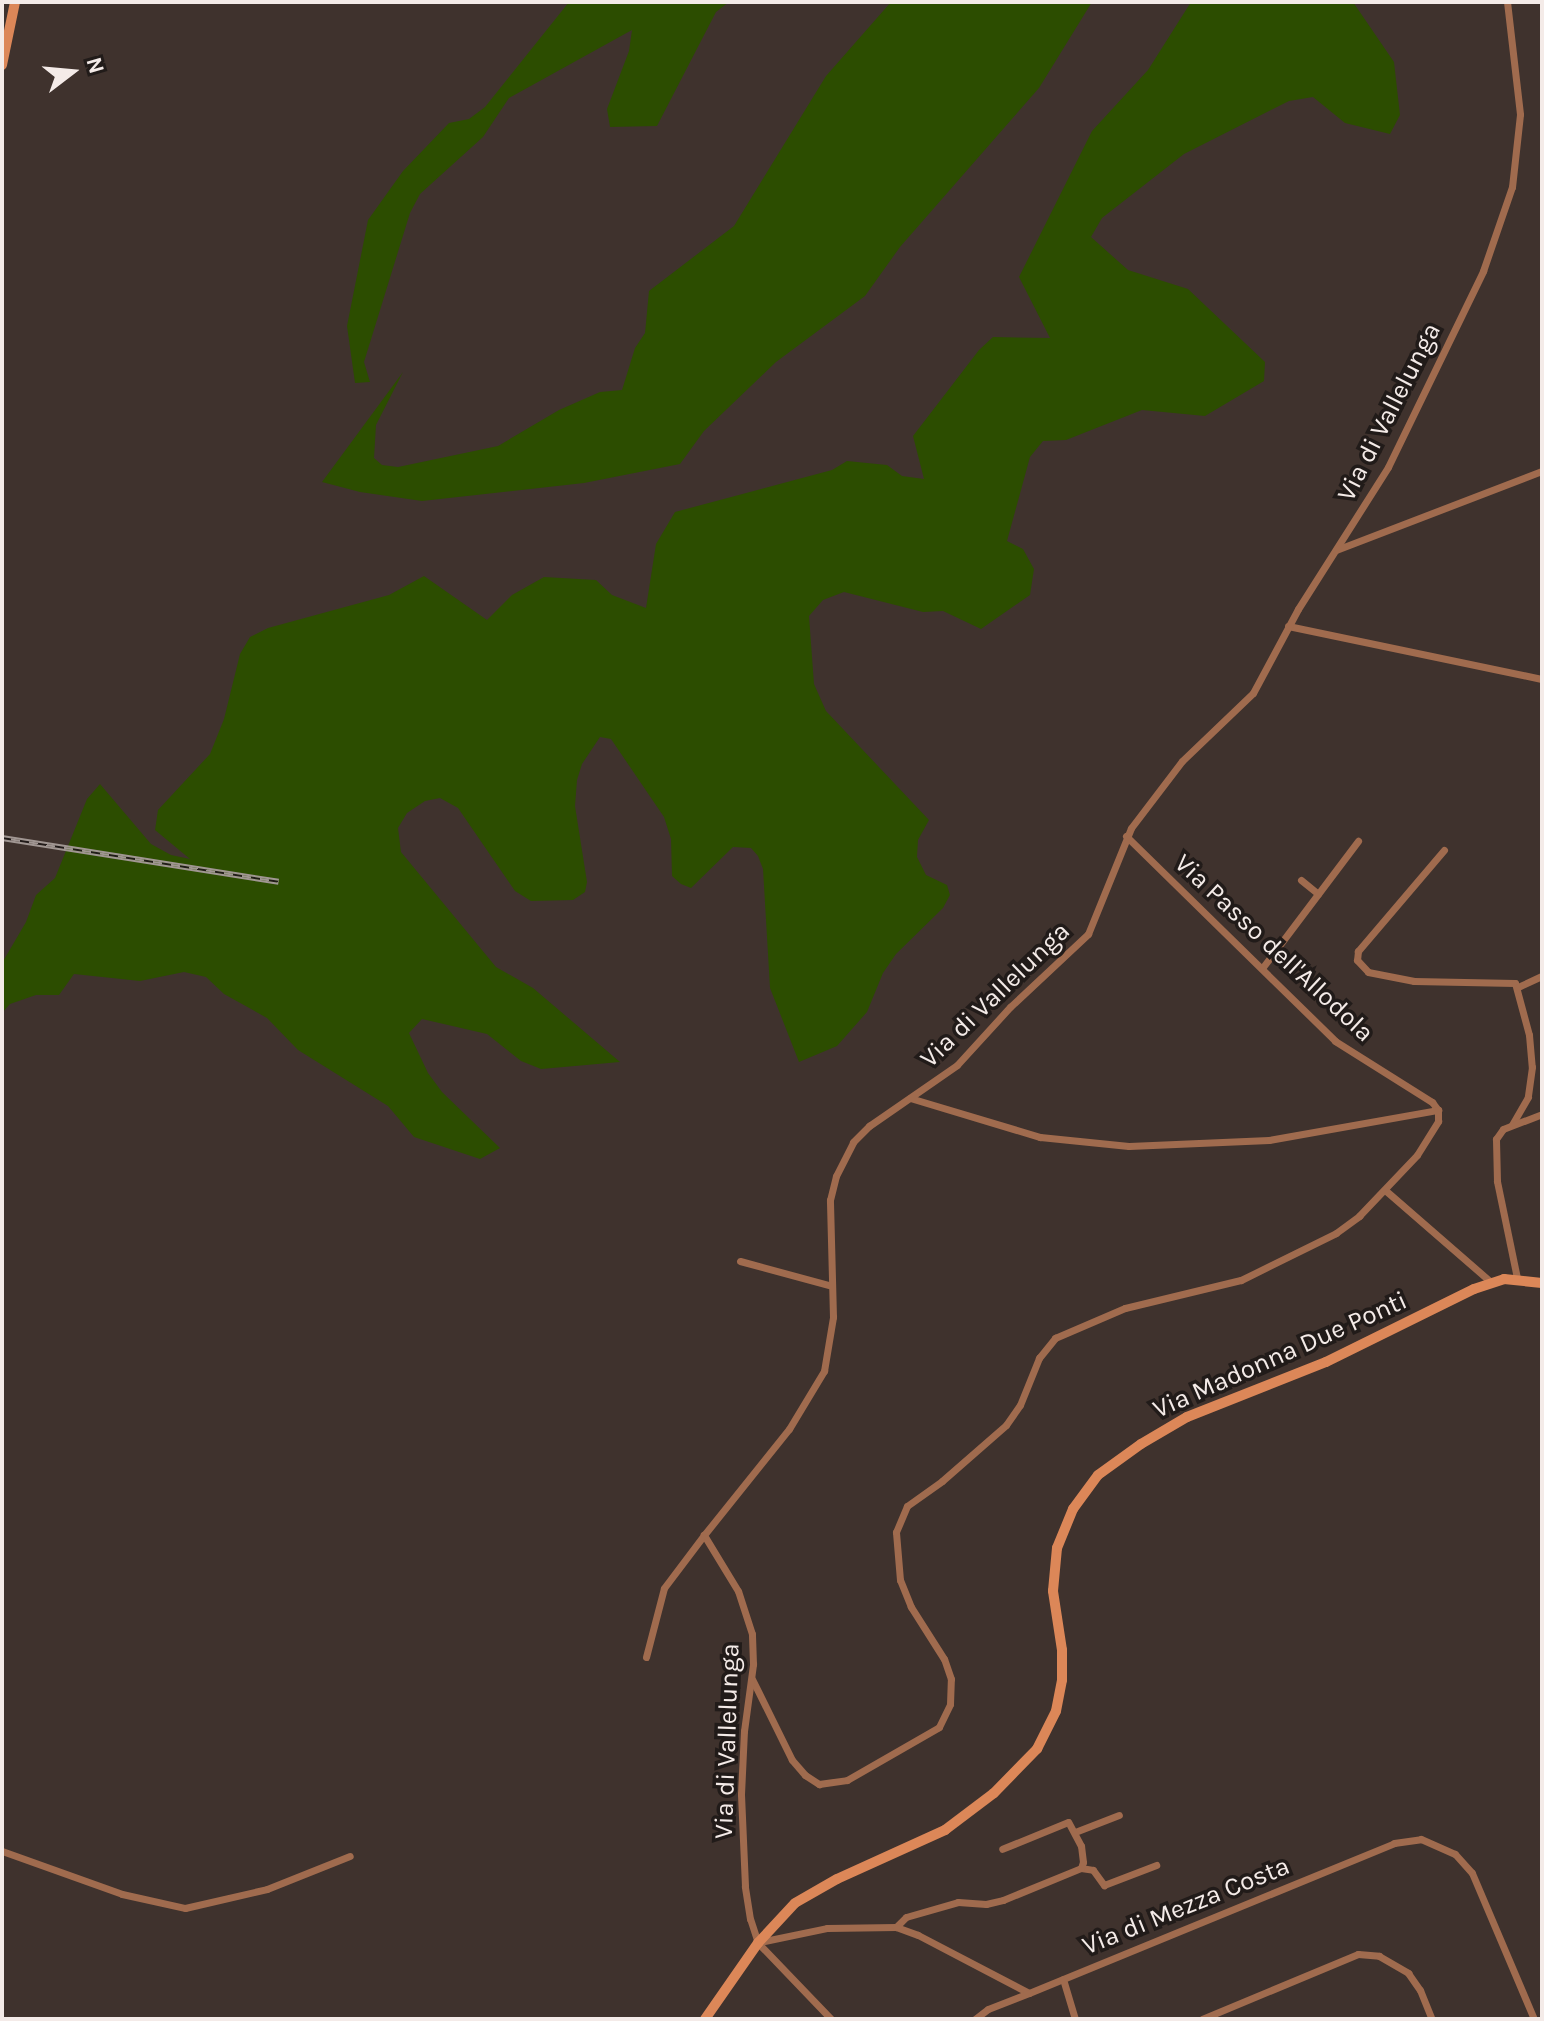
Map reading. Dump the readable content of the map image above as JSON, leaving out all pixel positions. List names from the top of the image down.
{
  "streets": {
    "main road": ["Via Madonna Due Ponti"],
    "street": ["Via di Vallelunga", "Via Passo dell'Allodola", "Via di Mezza Costa"]
  },
  "crossings": [
    ["Via di Vallelunga", "Via Passo dell'Allodola"],
    ["Via di Vallelunga", "Via Madonna Due Ponti"]
  ],
  "north": "right"
}
